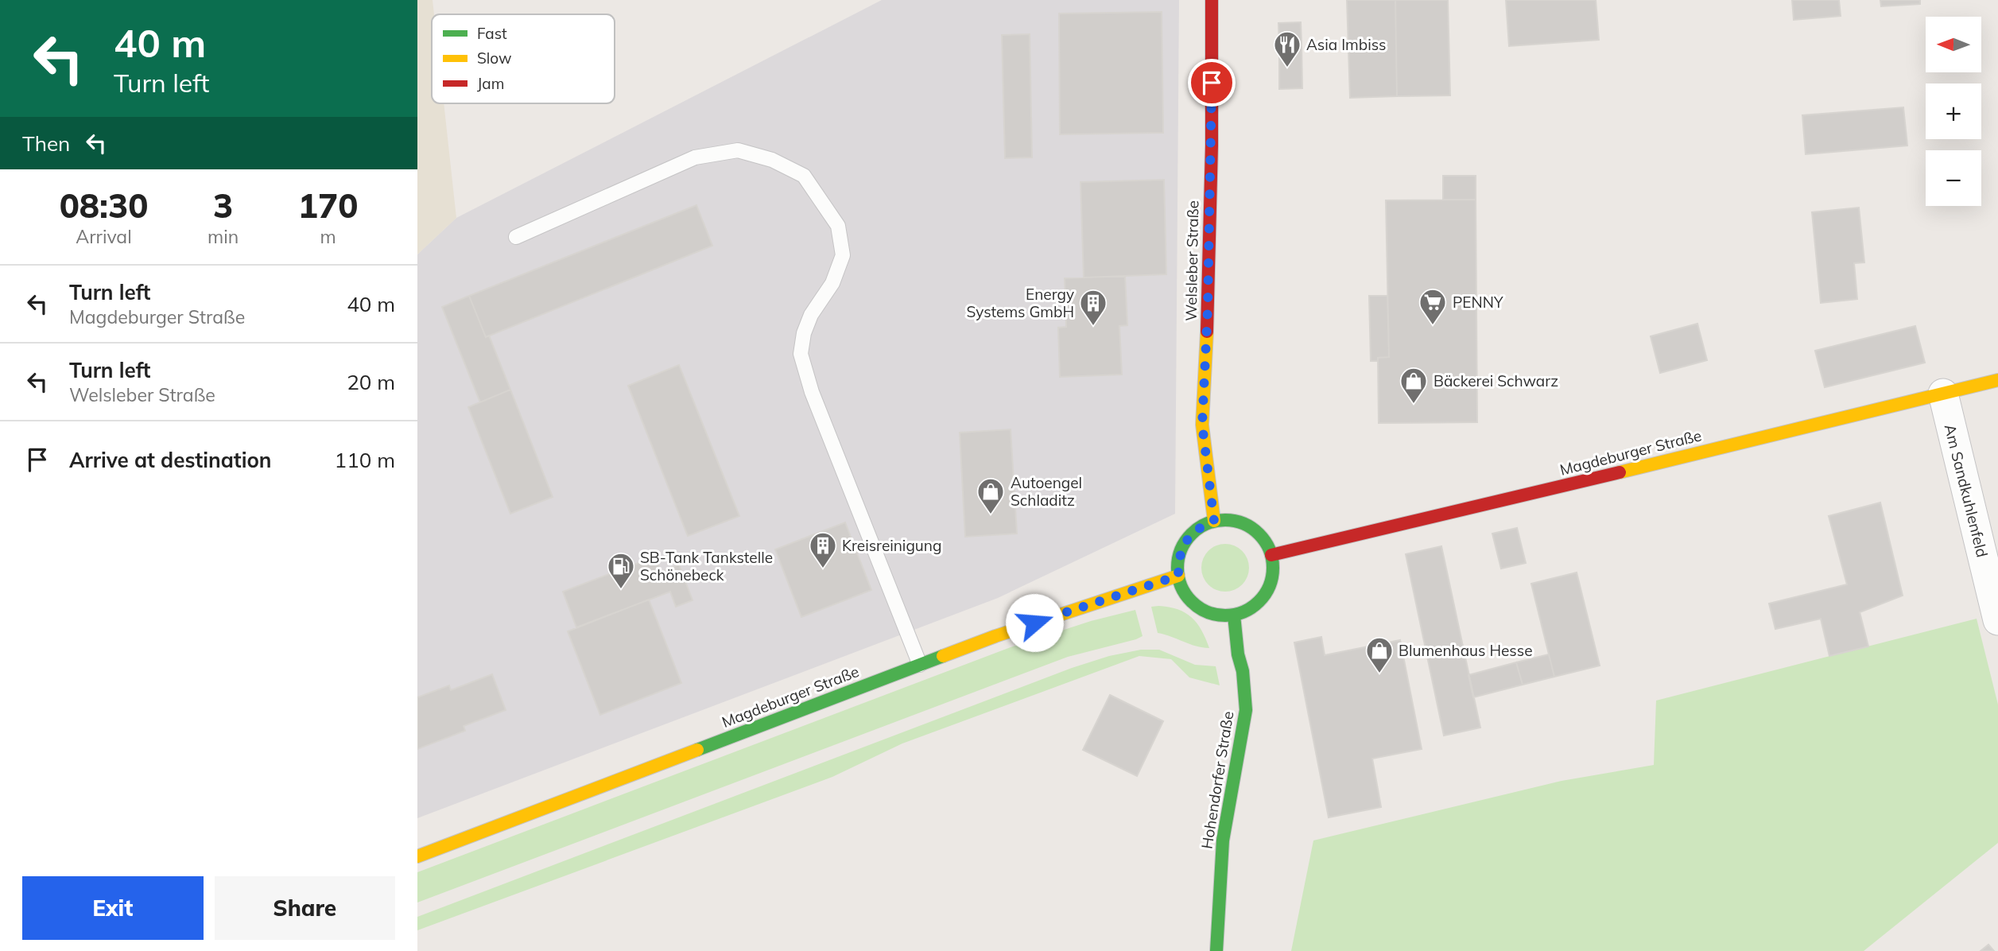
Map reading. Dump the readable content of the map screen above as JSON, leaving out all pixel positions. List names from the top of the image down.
{
  "streets": {
    "main road": ["Welsleber Straße", "Magdeburger Straße", "Hohendorfer Straße"],
    "street": ["Am Sandkuhlenfeld"]
  },
  "crossings": [
    ["Welsleber Straße", "Magdeburger Straße"],
    ["Welsleber Straße", "Hohendorfer Straße"],
    ["Magdeburger Straße", "Am Sandkuhlenfeld"],
    ["Magdeburger Straße", "Hohendorfer Straße"]
  ],
  "places": {
    "restaurant": ["Asia Imbiss"],
    "supermarket": ["PENNY"],
    "building": ["Energy Systems GmbH", "Kreisreinigung"],
    "shop": ["Bäckerei Schwarz", "Autoengel Schladitz", "Blumenhaus Hesse"],
    "fuel station": ["SB-Tank Tankstelle Schönebeck"]
  },
  "legend": ["Fast", "Slow", "Jam"],
  "north": "left",
  "page": {
    "turn": ["40 m", "Turn left"],
    "map_buttons": ["+", "−"],
    "then": "Then",
    "eta": [
      "08:30",
      "Arrival",
      "3",
      "min",
      "170",
      "m"
    ],
    "list": [
      {
        "name": "Turn left",
        "note": "Magdeburger Straße",
        "value": "40 m"
      },
      {
        "name": "Turn left",
        "note": "Welsleber Straße",
        "value": "20 m"
      },
      {
        "name": "Arrive at destination",
        "value": "110 m"
      }
    ],
    "buttons": ["Exit", "Share"]
  }
}
